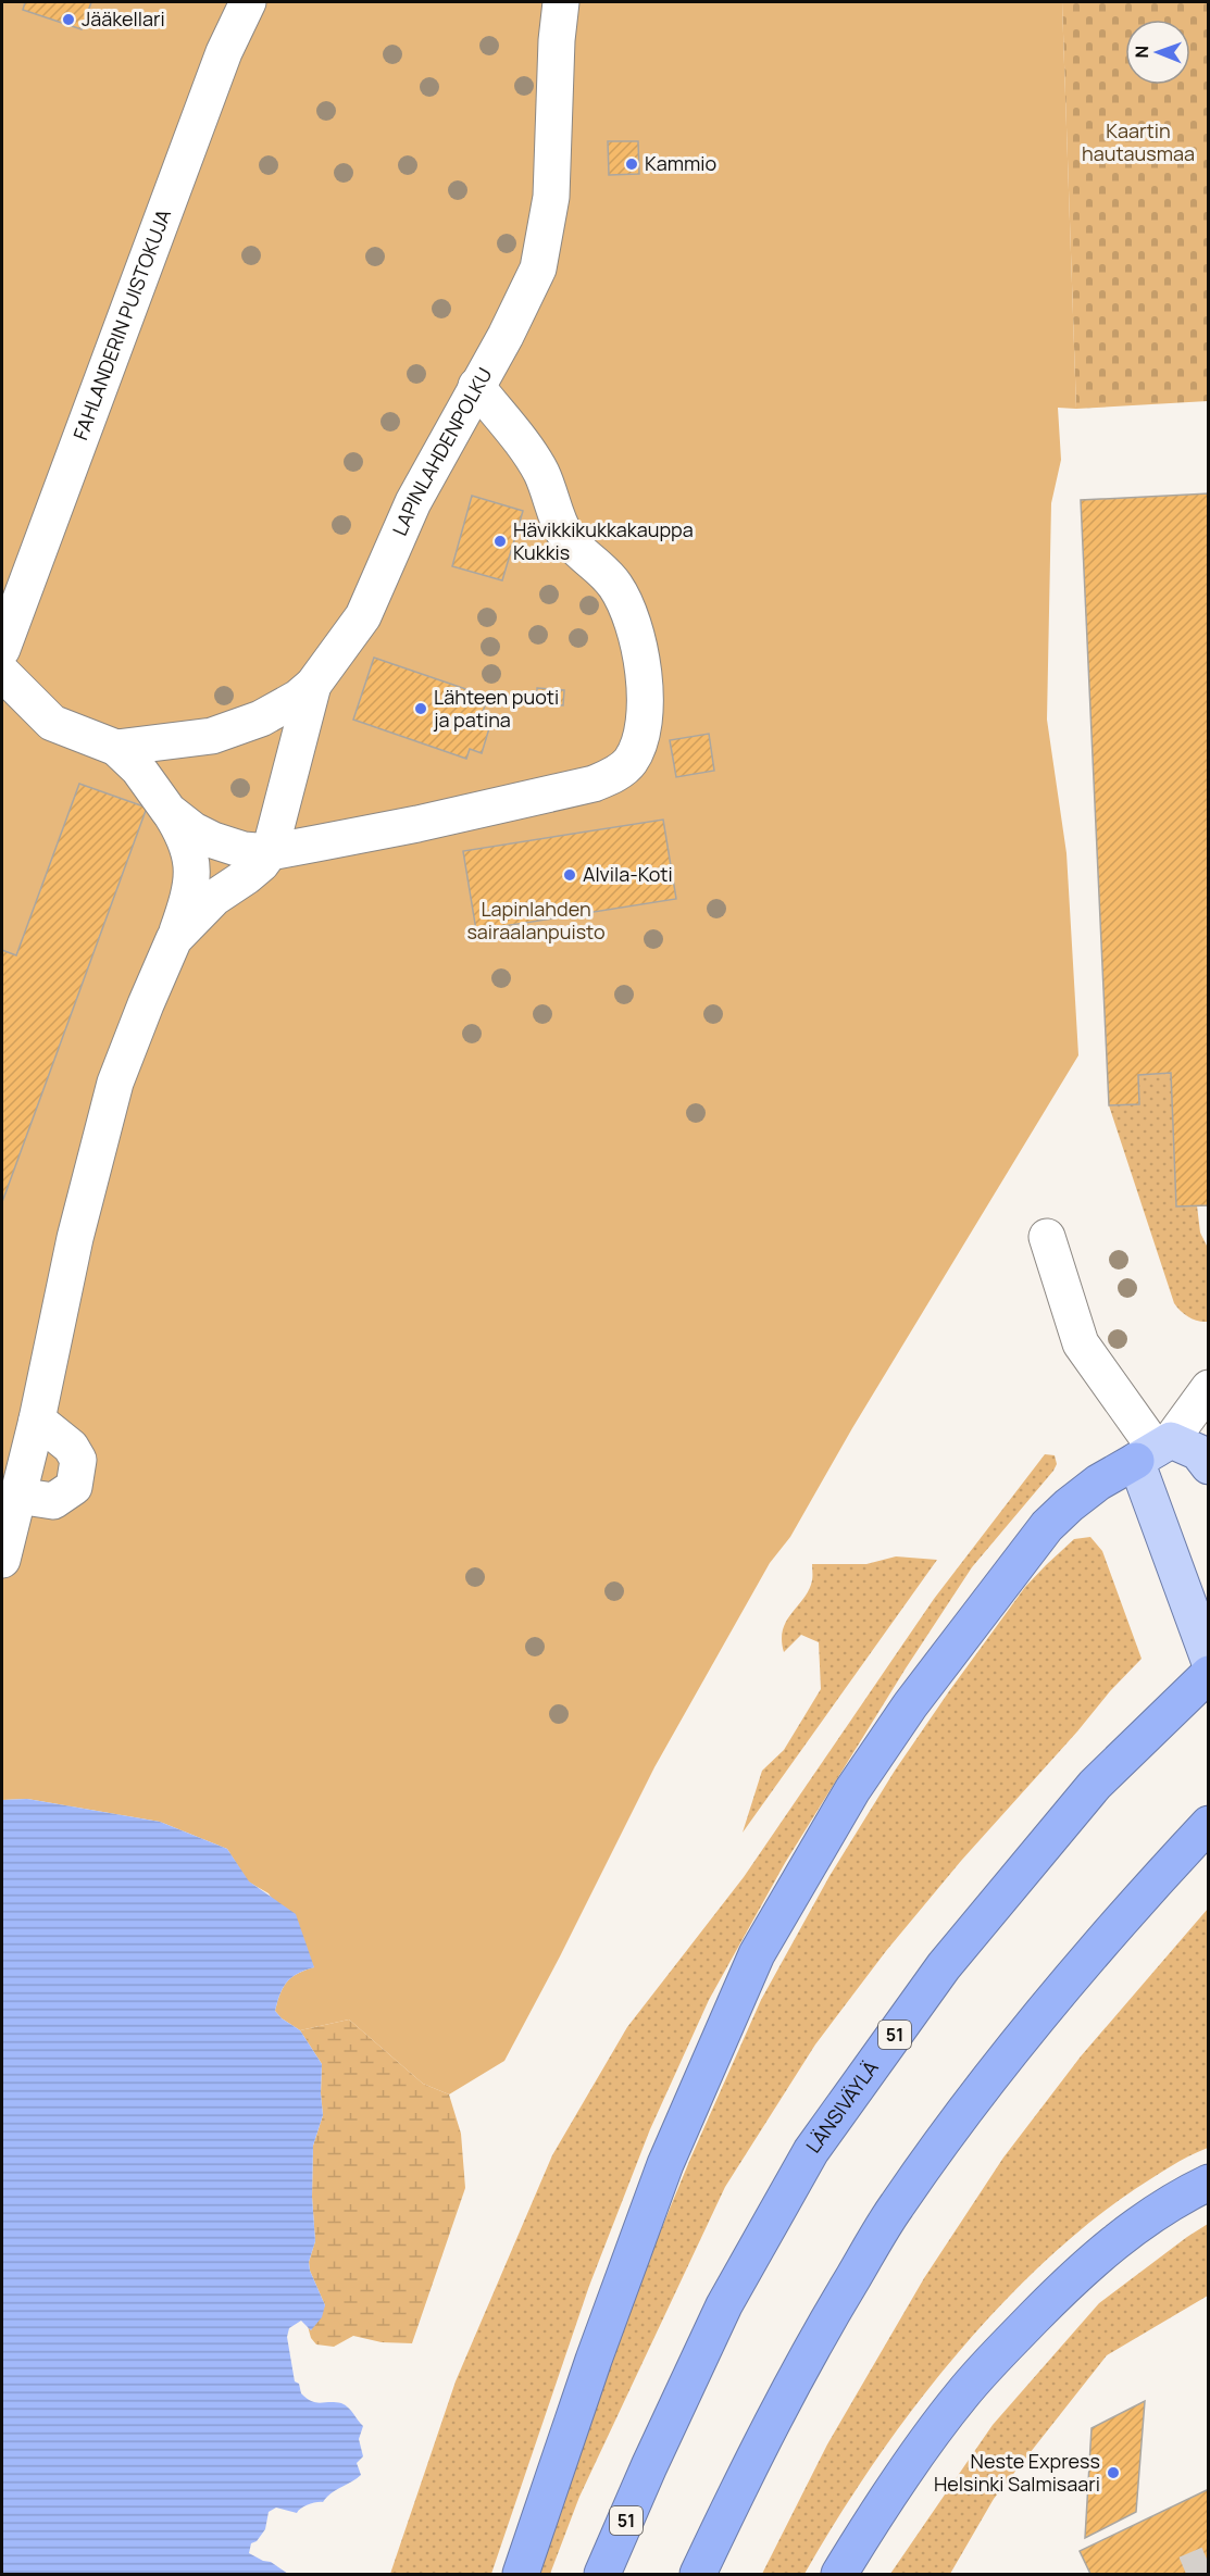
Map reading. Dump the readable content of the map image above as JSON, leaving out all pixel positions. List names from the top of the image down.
{
  "streets": {
    "highway": ["51", "LÄNSIVÄYLÄ"],
    "lane": ["FAHLANDERIN PUISTOKUJA", "LAPINLAHDENPOLKU"]
  },
  "parks": ["Kaartin hautausmaa", "Lapinlahden sairaalanpuisto"],
  "places": [
    "Jääkellari",
    "Kammio",
    "Hävikkikukkakauppa Kukkis",
    "Lähteen puoti ja patina",
    "Alvila-Koti",
    "Neste Express Helsinki Salmisaari"
  ],
  "north": "left"
}
